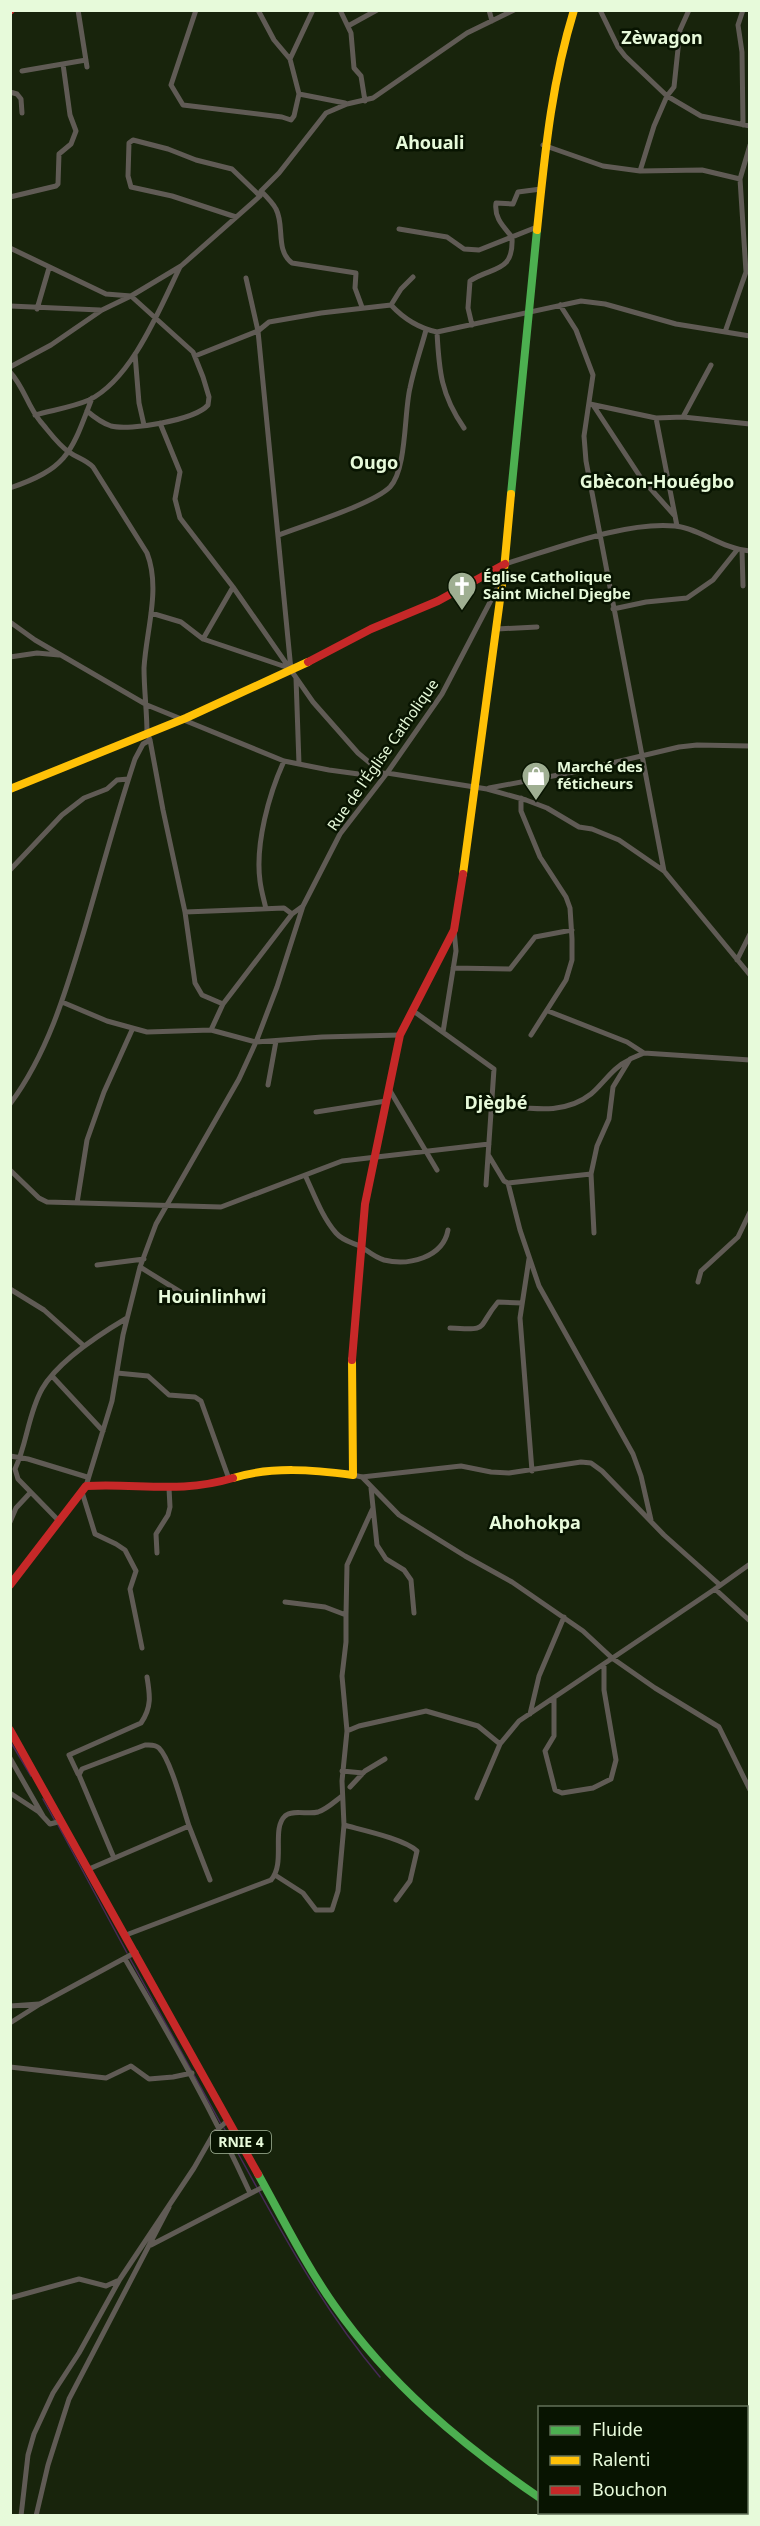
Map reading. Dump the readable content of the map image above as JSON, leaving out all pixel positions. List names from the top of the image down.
{
  "streets": {
    "street": ["Rue de l'Église Catholique", "RNIE 4"]
  },
  "districts": [
    "Zèwagon",
    "Ahouali",
    "Ougo",
    "Gbècon-Houégbo",
    "Djègbé",
    "Houinlinhwi",
    "Ahohokpa"
  ],
  "places": {
    "church": ["Église Catholique Saint Michel Djegbe"],
    "shop": ["Marché des féticheurs"]
  },
  "legend": ["Fluide", "Ralenti", "Bouchon"]
}
